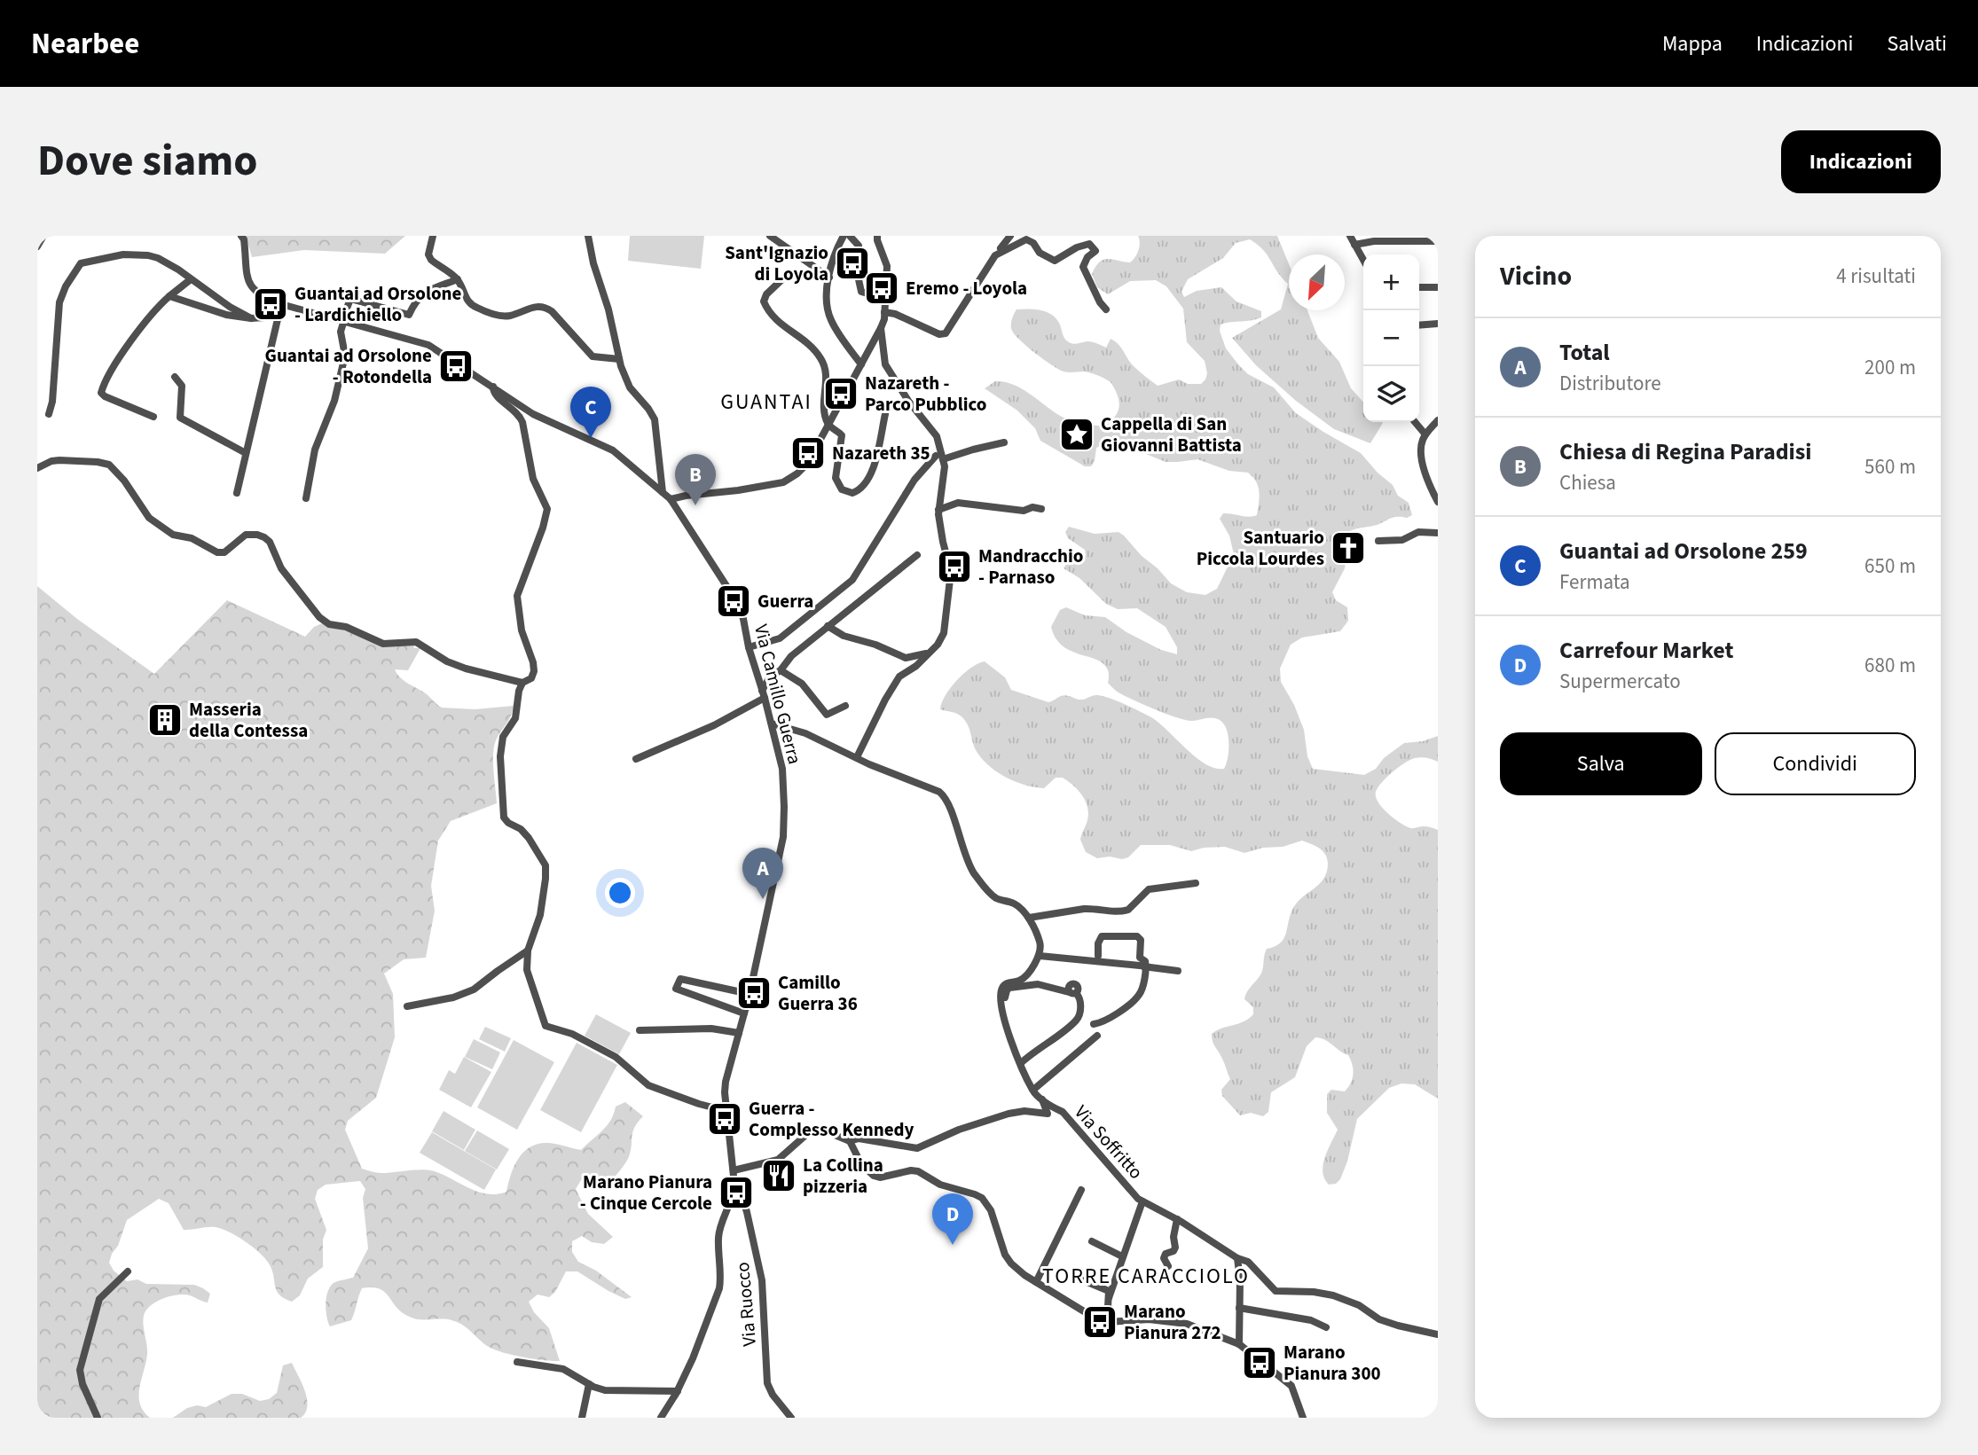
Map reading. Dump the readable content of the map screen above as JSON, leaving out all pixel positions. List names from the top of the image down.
{
  "streets": {
    "street": ["Via Camillo Guerra", "Via Soffritto", "Via Ruocco"]
  },
  "crossings": [
    ["Via Camillo Guerra", "Via Ruocco"]
  ],
  "districts": ["GUANTAI", "TORRE CARACCIOLO"],
  "places": {
    "bus stop": [
      "Sant'Ignazio di Loyola",
      "Eremo - Loyola",
      "Guantai ad Orsolone - Lardichiello",
      "Guantai ad Orsolone - Rotondella",
      "Nazareth - Parco Pubblico",
      "Nazareth 35",
      "Mandracchio - Parnaso",
      "Guerra",
      "Camillo Guerra 36",
      "Guerra - Complesso Kennedy",
      "Marano Pianura - Cinque Cercole",
      "Marano Pianura 272",
      "Marano Pianura 300"
    ],
    "place": ["Cappella di San Giovanni Battista"],
    "church": ["Santuario Piccola Lourdes"],
    "building": ["Masseria della Contessa"],
    "restaurant": ["La Collina pizzeria"]
  },
  "north": "bottom left",
  "page": {
    "header": "Nearbee",
    "nav": ["Mappa", "Indicazioni", "Salvati"],
    "title": "Dove siamo",
    "buttons": [
      "Indicazioni",
      ["Salva", "Condividi"]
    ],
    "heading": ["Vicino", "4 risultati"],
    "map_buttons": ["+", "−"],
    "list": [
      {
        "mark": "A",
        "name": "Total",
        "note": "Distributore",
        "value": "200 m"
      },
      {
        "mark": "B",
        "name": "Chiesa di Regina Paradisi",
        "note": "Chiesa",
        "value": "560 m"
      },
      {
        "mark": "C",
        "name": "Guantai ad Orsolone 259",
        "note": "Fermata",
        "value": "650 m"
      },
      {
        "mark": "D",
        "name": "Carrefour Market",
        "note": "Supermercato",
        "value": "680 m"
      }
    ],
    "pins": [
      "C",
      "B",
      "A",
      "D"
    ]
  }
}
